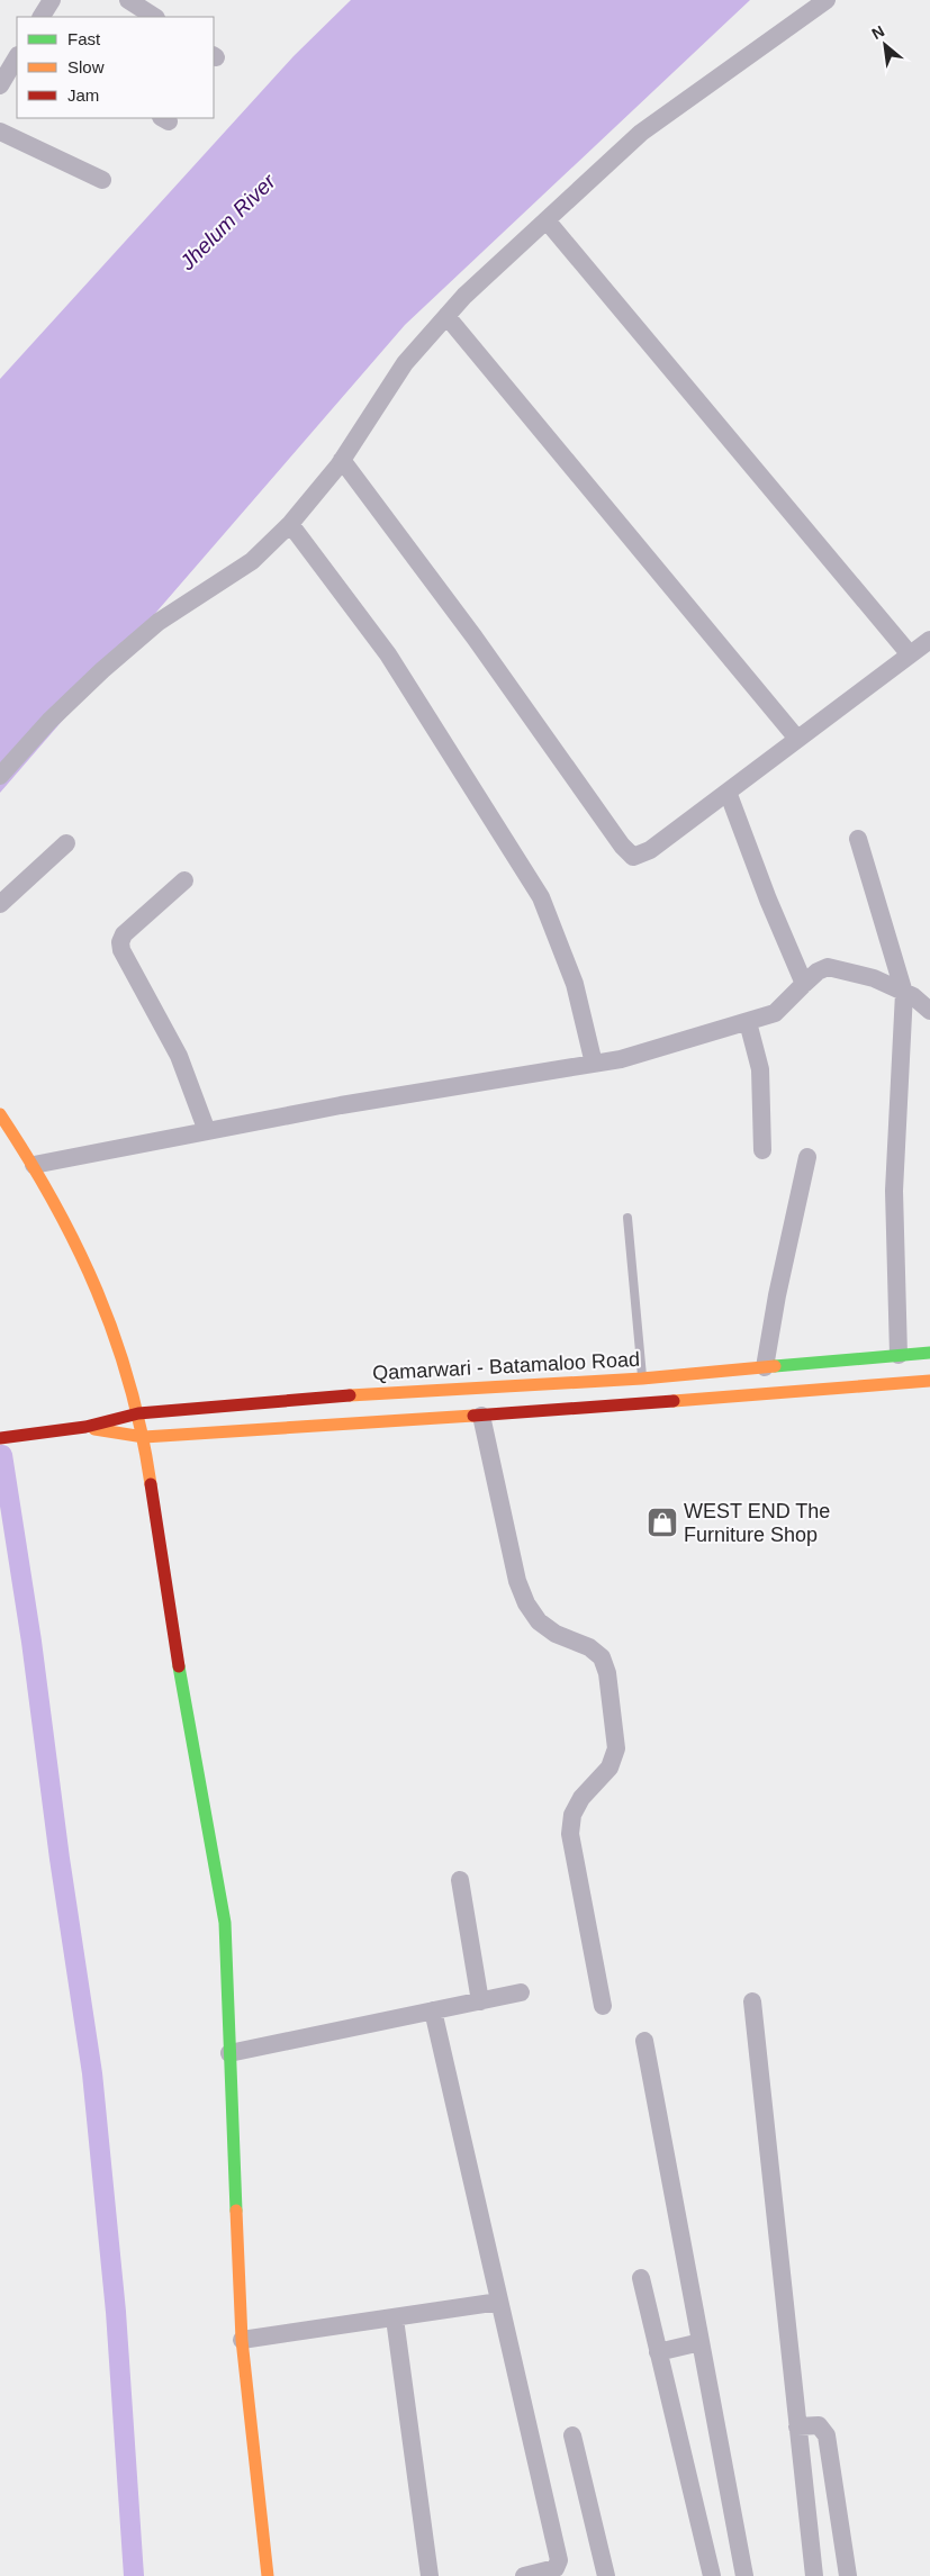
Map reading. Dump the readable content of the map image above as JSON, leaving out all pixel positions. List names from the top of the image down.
{
  "streets": {
    "main road": ["Qamarwari - Batamaloo Road"]
  },
  "water": ["Jhelum River"],
  "places": {
    "shop": ["WEST END The Furniture Shop"]
  },
  "legend": ["Fast", "Slow", "Jam"],
  "north": "top left"
}
